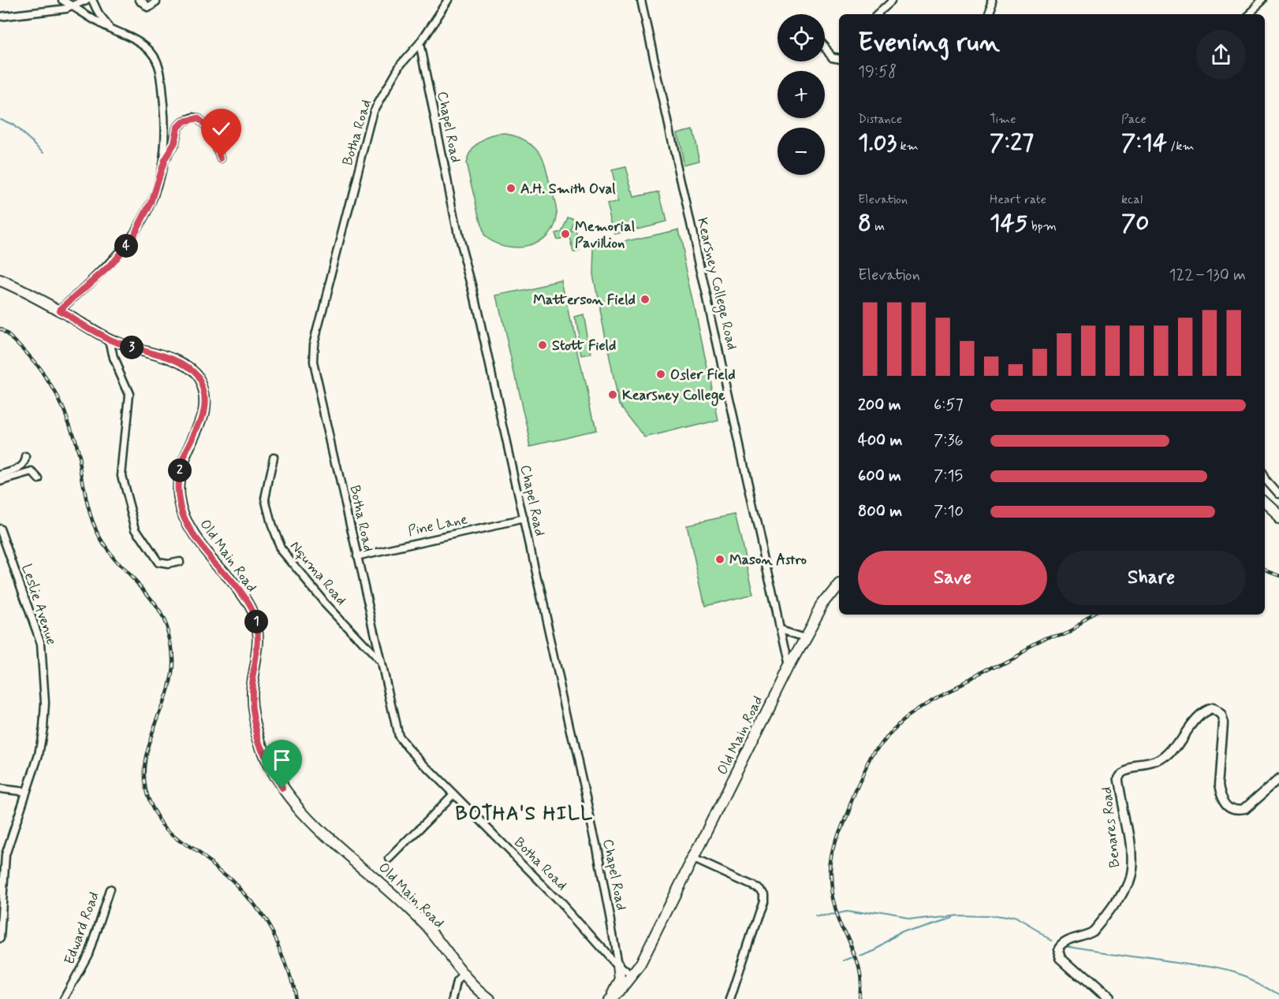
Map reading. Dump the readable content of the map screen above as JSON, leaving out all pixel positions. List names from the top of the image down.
{
  "streets": {
    "main road": ["Old Main Road"],
    "street": [
      "Chapel Road",
      "Botha Road",
      "Kearsney College Road",
      "Pine Lane",
      "Nquma Road",
      "Leslie Avenue",
      "Benares Road",
      "Edward Road"
    ]
  },
  "crossings": [
    ["Chapel Road", "Botha Road"],
    ["Chapel Road", "Pine Lane"],
    ["Botha Road", "Pine Lane"],
    ["Botha Road", "Old Main Road"],
    ["Botha Road", "Nquma Road"],
    ["Kearsney College Road", "Old Main Road"]
  ],
  "districts": ["BOTHA'S HILL"],
  "places": [
    "A.H. Smith Oval",
    "Memorial Pavillion",
    "Matterson Field",
    "Stott Field",
    "Osler Field",
    "Kearsney College",
    "Mason Astro"
  ],
  "page": {
    "map_buttons": ["+", "−"],
    "heading": ["Evening run", "19:58"],
    "stats": [
      ["Distance", "1.03 km"],
      ["Time", "7:27"],
      ["Pace", "7:14 /km"],
      ["Elevation", "8 m"],
      ["Heart rate", "145 bpm"],
      ["kcal", "70"]
    ],
    "pins": [
      "4",
      "3",
      "2",
      "1"
    ],
    "chart": ["Elevation", "122–130 m"],
    "list": [
      {
        "name": "200 m",
        "note": "6:57"
      },
      {
        "name": "400 m",
        "note": "7:36"
      },
      {
        "name": "600 m",
        "note": "7:15"
      },
      {
        "name": "800 m",
        "note": "7:10"
      }
    ],
    "buttons": ["Save", "Share"]
  }
}
